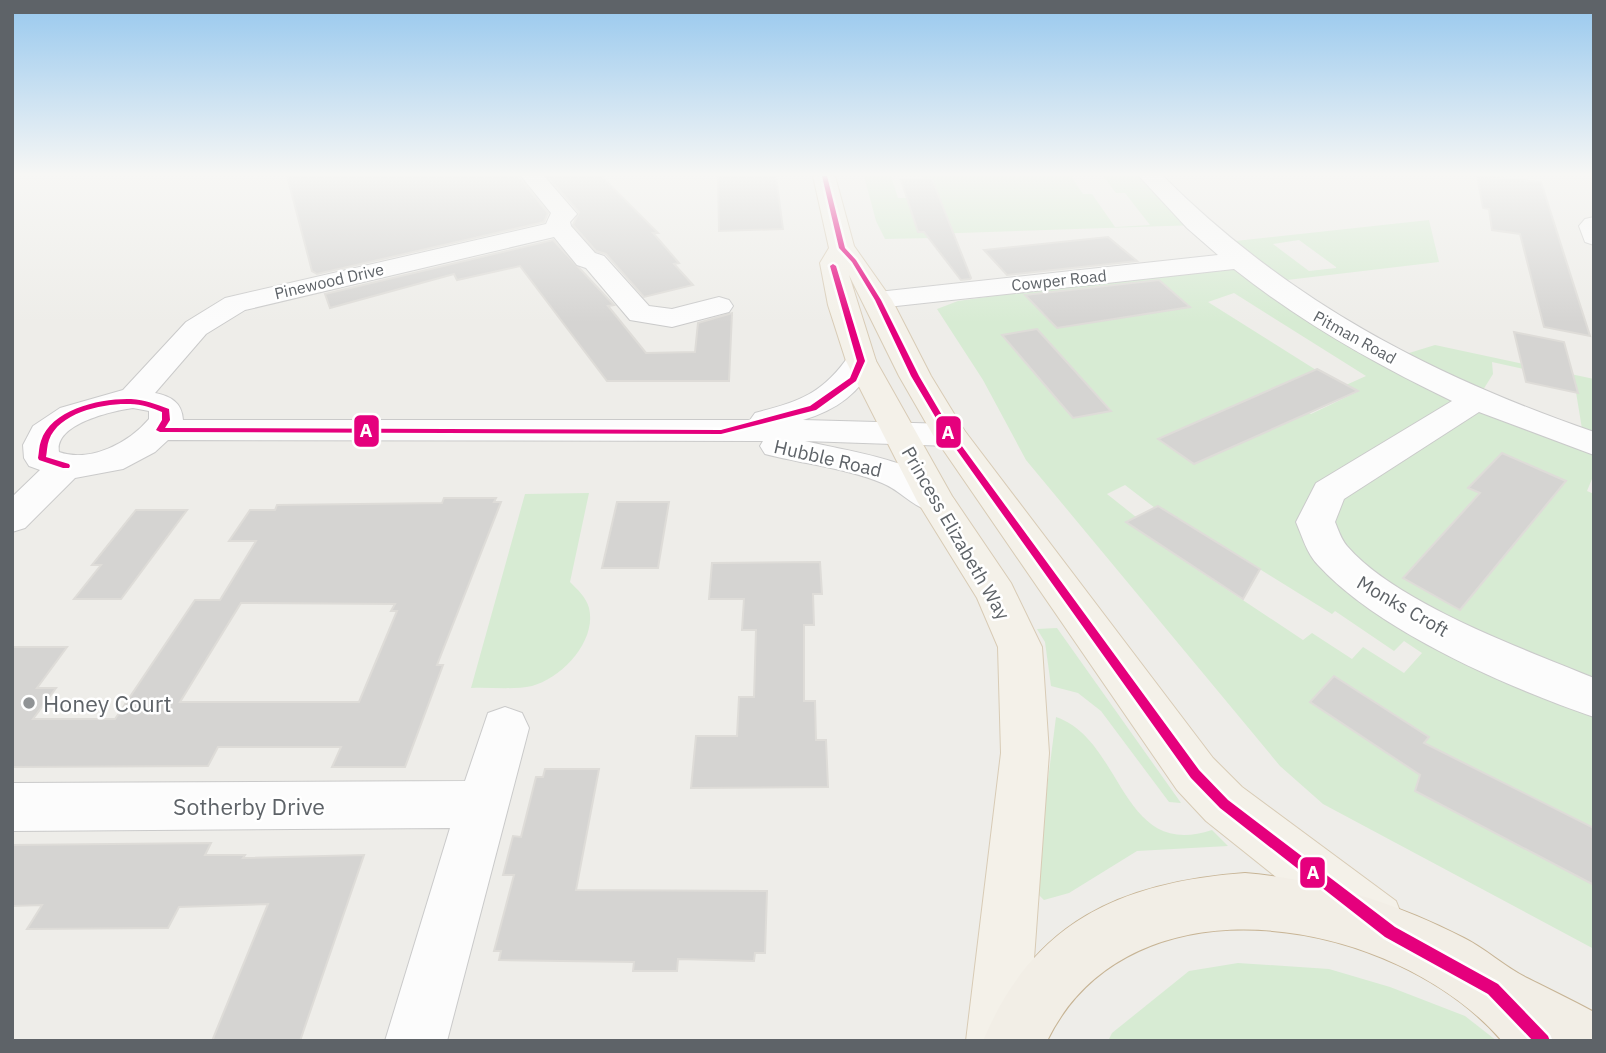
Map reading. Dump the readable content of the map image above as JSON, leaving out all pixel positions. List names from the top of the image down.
{
  "streets": {
    "main road": ["Princess Elizabeth Way"],
    "street": [
      "Cowper Road",
      "Pinewood Drive",
      "Pitman Road",
      "Hubble Road",
      "Monks Croft",
      "Sotherby Drive"
    ]
  },
  "crossings": [
    ["Cowper Road", "Pitman Road"],
    ["Cowper Road", "Princess Elizabeth Way"],
    ["Pitman Road", "Monks Croft"],
    ["Hubble Road", "Princess Elizabeth Way"]
  ],
  "places": ["Honey Court"],
  "lines": ["transit line A"]
}
